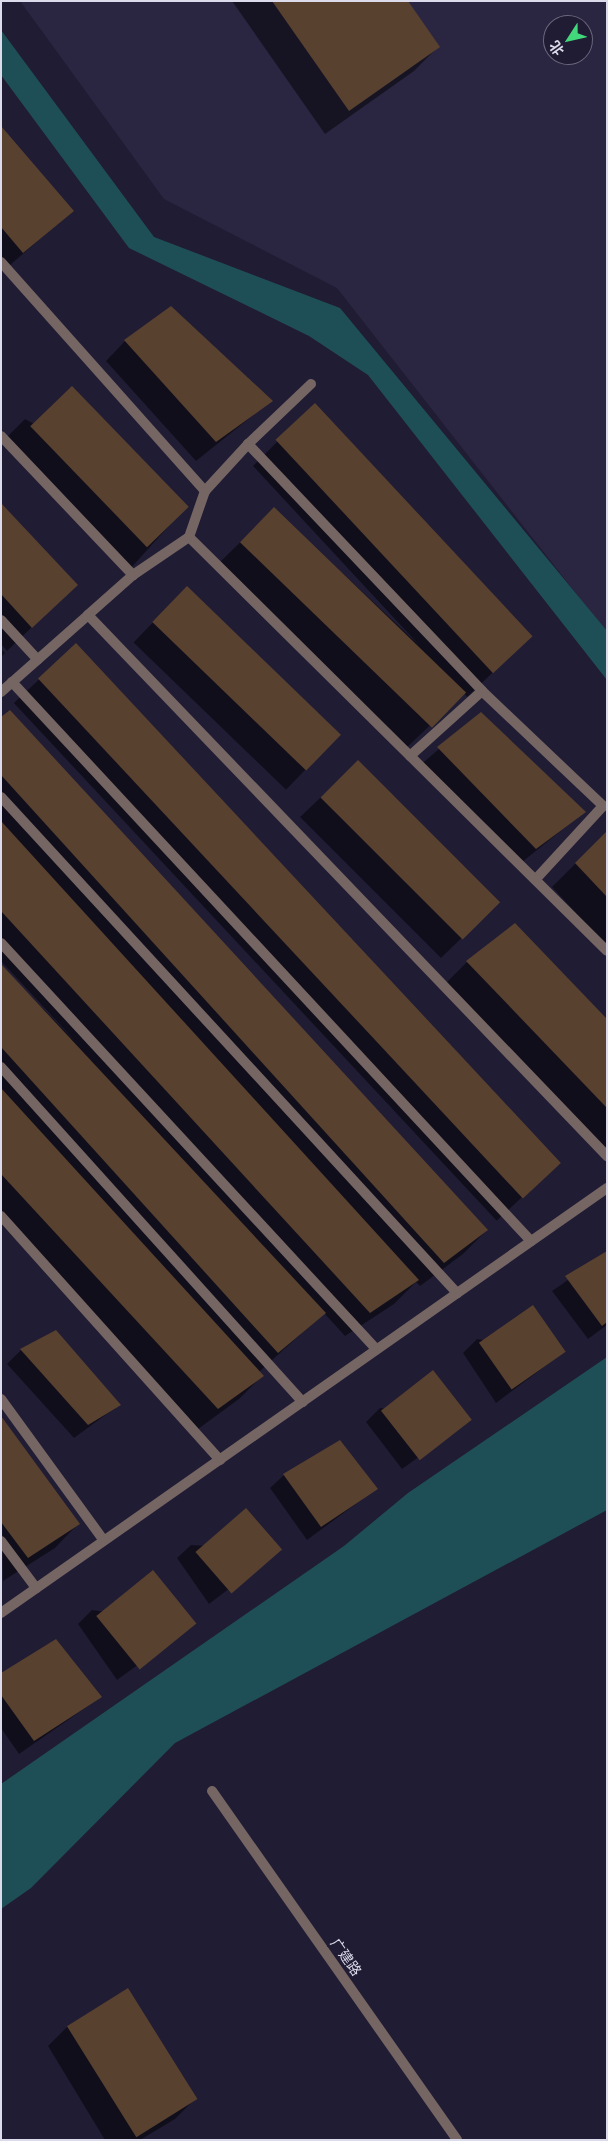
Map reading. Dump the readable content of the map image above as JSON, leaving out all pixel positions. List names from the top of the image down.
{
  "streets": {
    "street": ["广建路"]
  },
  "north": "bottom left"
}
